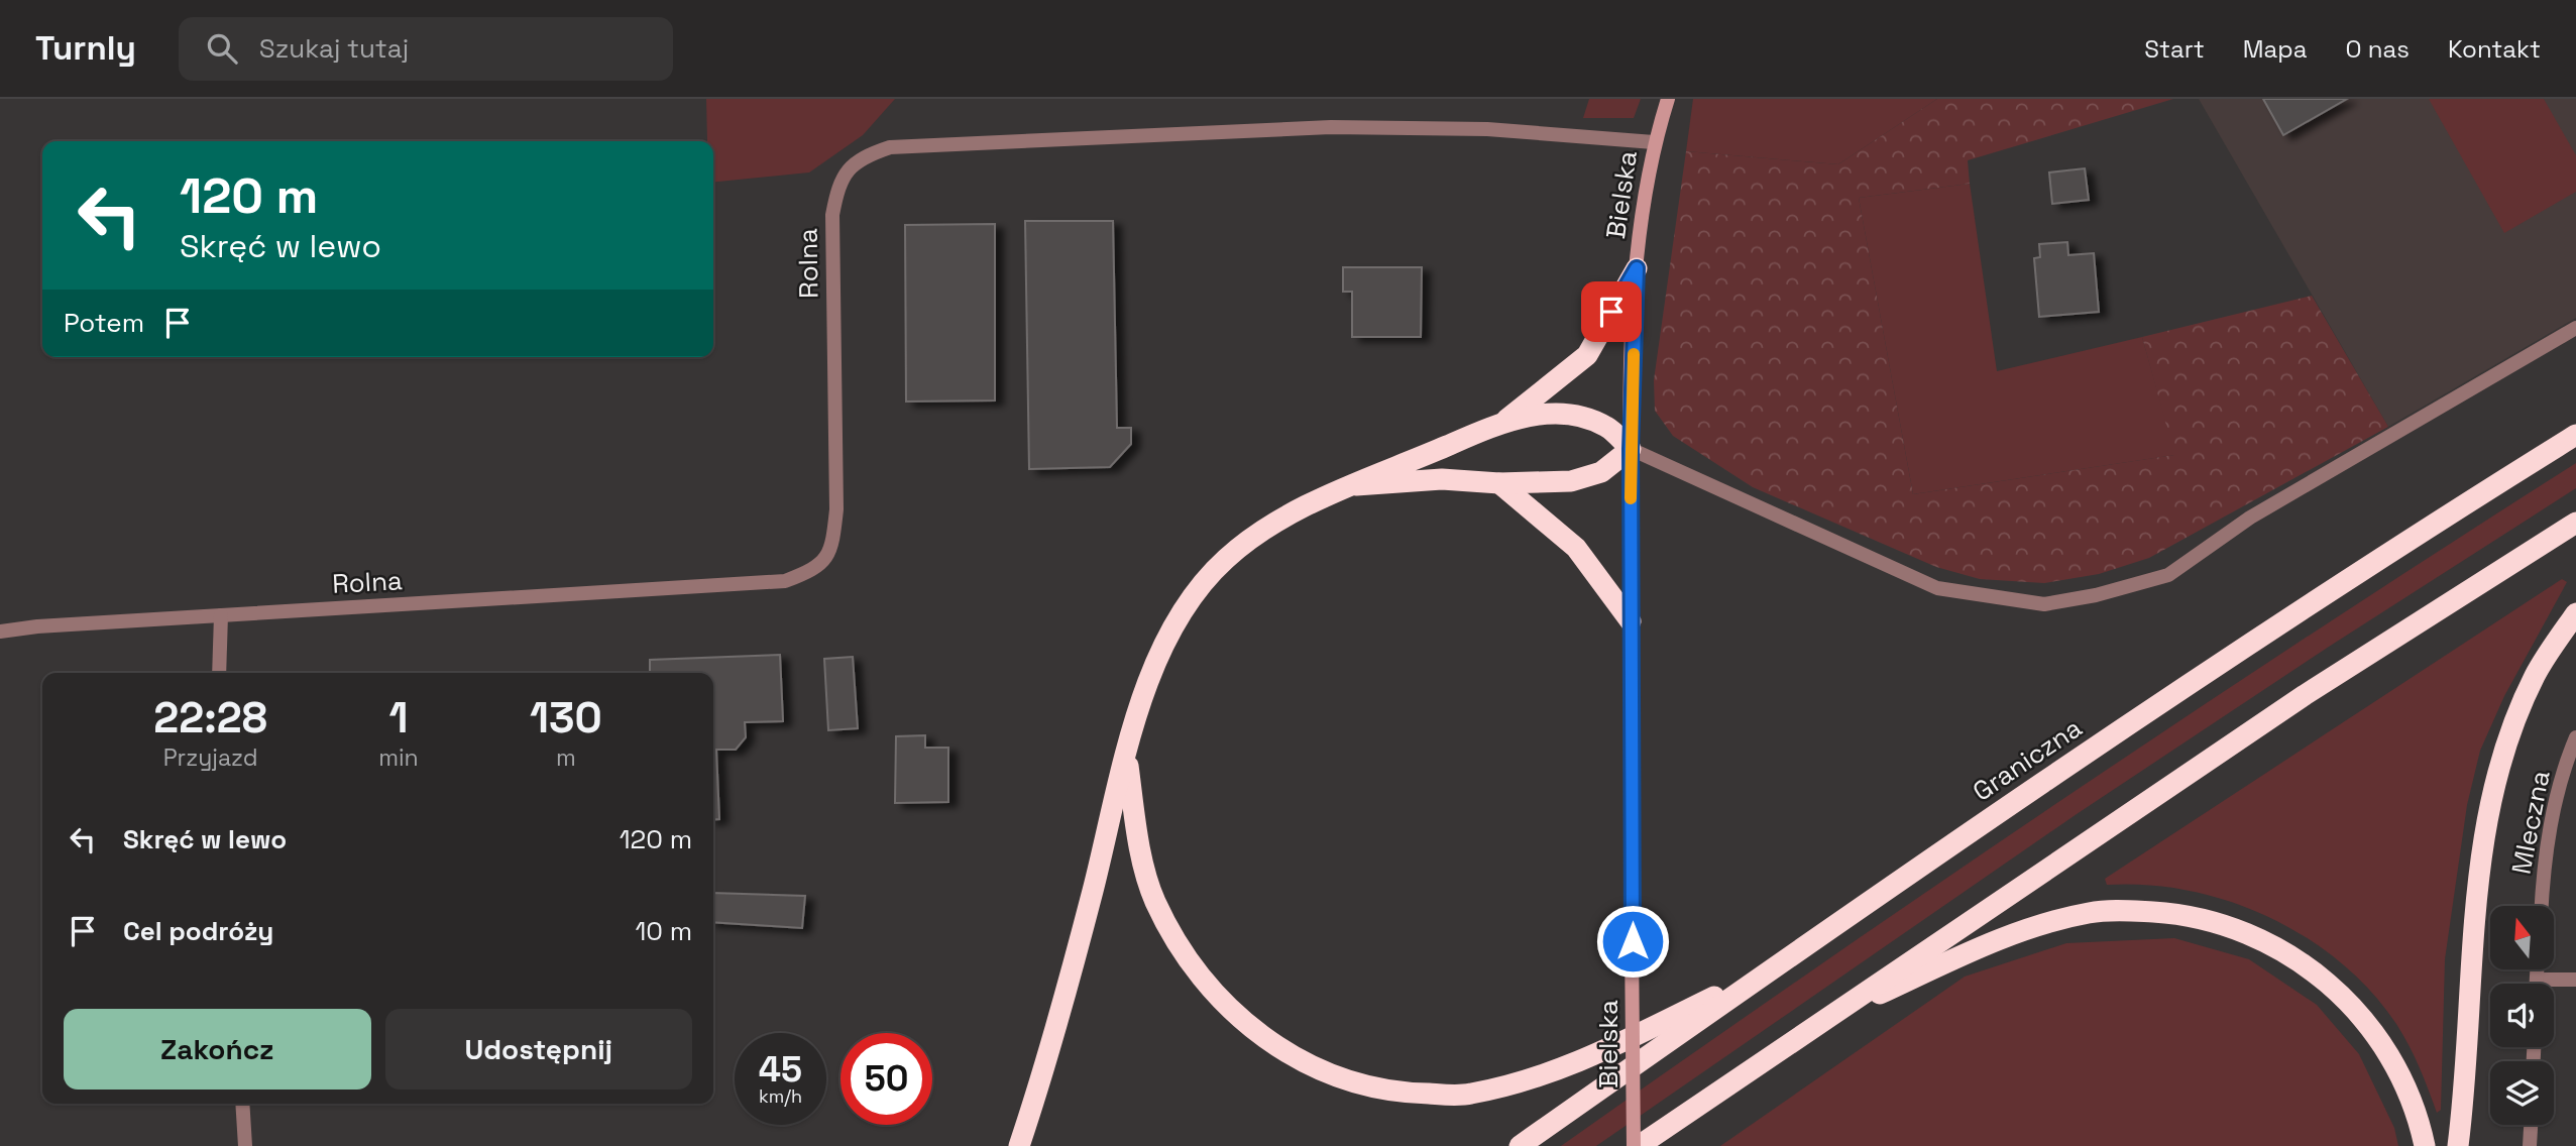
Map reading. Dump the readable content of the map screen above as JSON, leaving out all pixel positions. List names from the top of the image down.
{
  "streets": {
    "highway": ["Graniczna"],
    "main road": ["Bielska"],
    "street": ["Rolna", "Mleczna"]
  },
  "crossings": [
    ["Bielska", "Rolna"]
  ],
  "north": "top",
  "page": {
    "header": "Turnly",
    "search": "Szukaj tutaj",
    "nav": [
      "Start",
      "Mapa",
      "O nas",
      "Kontakt"
    ],
    "turn": ["120 m", "Skręć w lewo"],
    "then": "Potem",
    "eta": [
      "22:28",
      "Przyjazd",
      "1",
      "min",
      "130",
      "m"
    ],
    "list": [
      {
        "name": "Skręć w lewo",
        "value": "120 m"
      },
      {
        "name": "Cel podróży",
        "value": "10 m"
      }
    ],
    "buttons": ["Zakończ", "Udostępnij"],
    "speed": "45 km/h",
    "limit": "50"
  }
}
